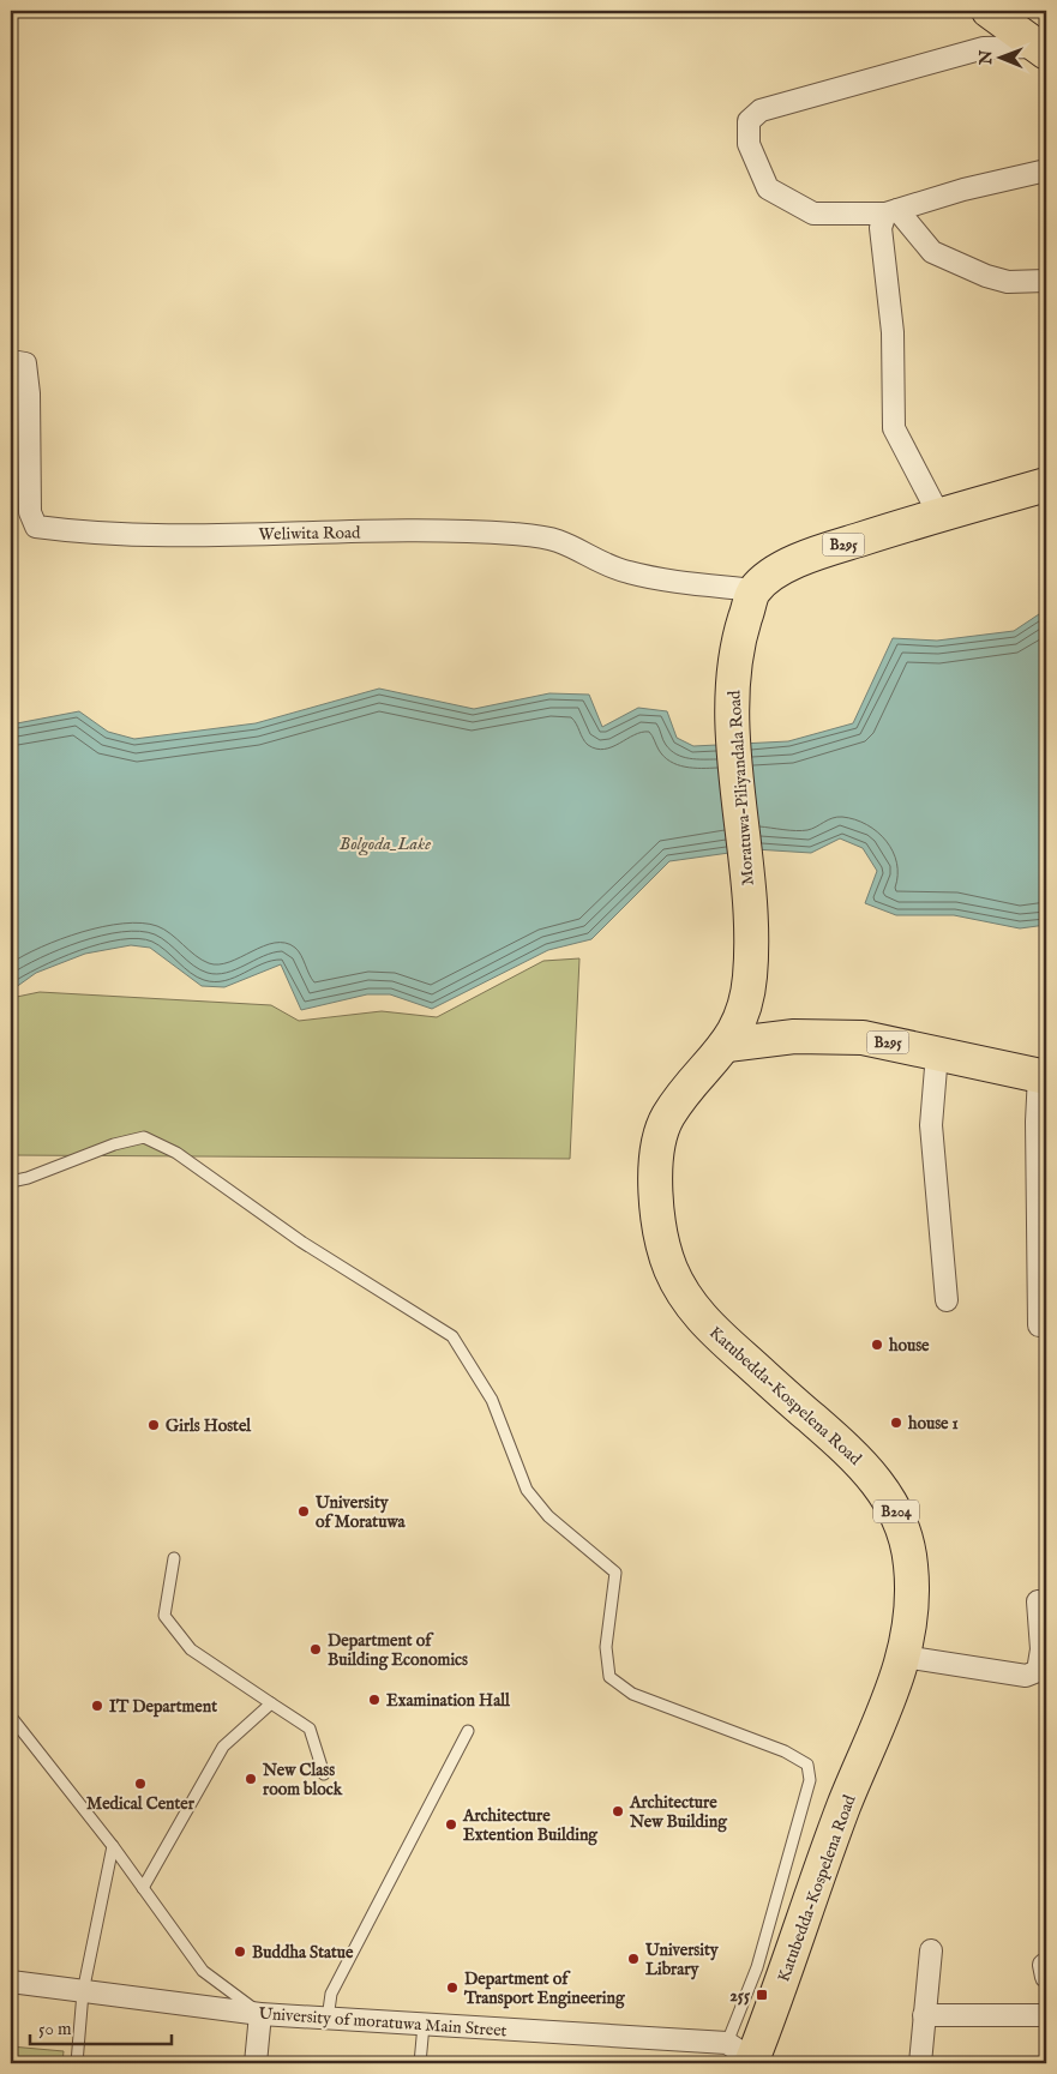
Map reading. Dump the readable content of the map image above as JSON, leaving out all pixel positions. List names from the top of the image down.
{
  "streets": {
    "main road": [
      "B295",
      "Moratuwa-Piliyandala Road",
      "Katubedda-Kospelena Road",
      "B204"
    ],
    "street": ["Weliwita Road", "University of moratuwa Main Street"]
  },
  "crossings": [
    ["Weliwita Road", "B295"],
    ["Weliwita Road", "Moratuwa-Piliyandala Road"],
    ["B295", "Moratuwa-Piliyandala Road"],
    ["B295", "Katubedda-Kospelena Road"],
    ["Moratuwa-Piliyandala Road", "Katubedda-Kospelena Road"],
    ["Katubedda-Kospelena Road", "University of moratuwa Main Street"]
  ],
  "water": ["Bolgoda_Lake"],
  "places": {
    "other": [
      "house",
      "house 1",
      "Girls Hostel",
      "University of Moratuwa",
      "Department of Building Economics",
      "Examination Hall",
      "IT Department",
      "New Class room block",
      "Medical Center",
      "Architecture New Building",
      "Architecture Extention Building",
      "Buddha Statue",
      "University Library",
      "Department of Transport Engineering"
    ],
    "transit": ["255"]
  },
  "scale_bar": "50 m",
  "north": "left"
}
